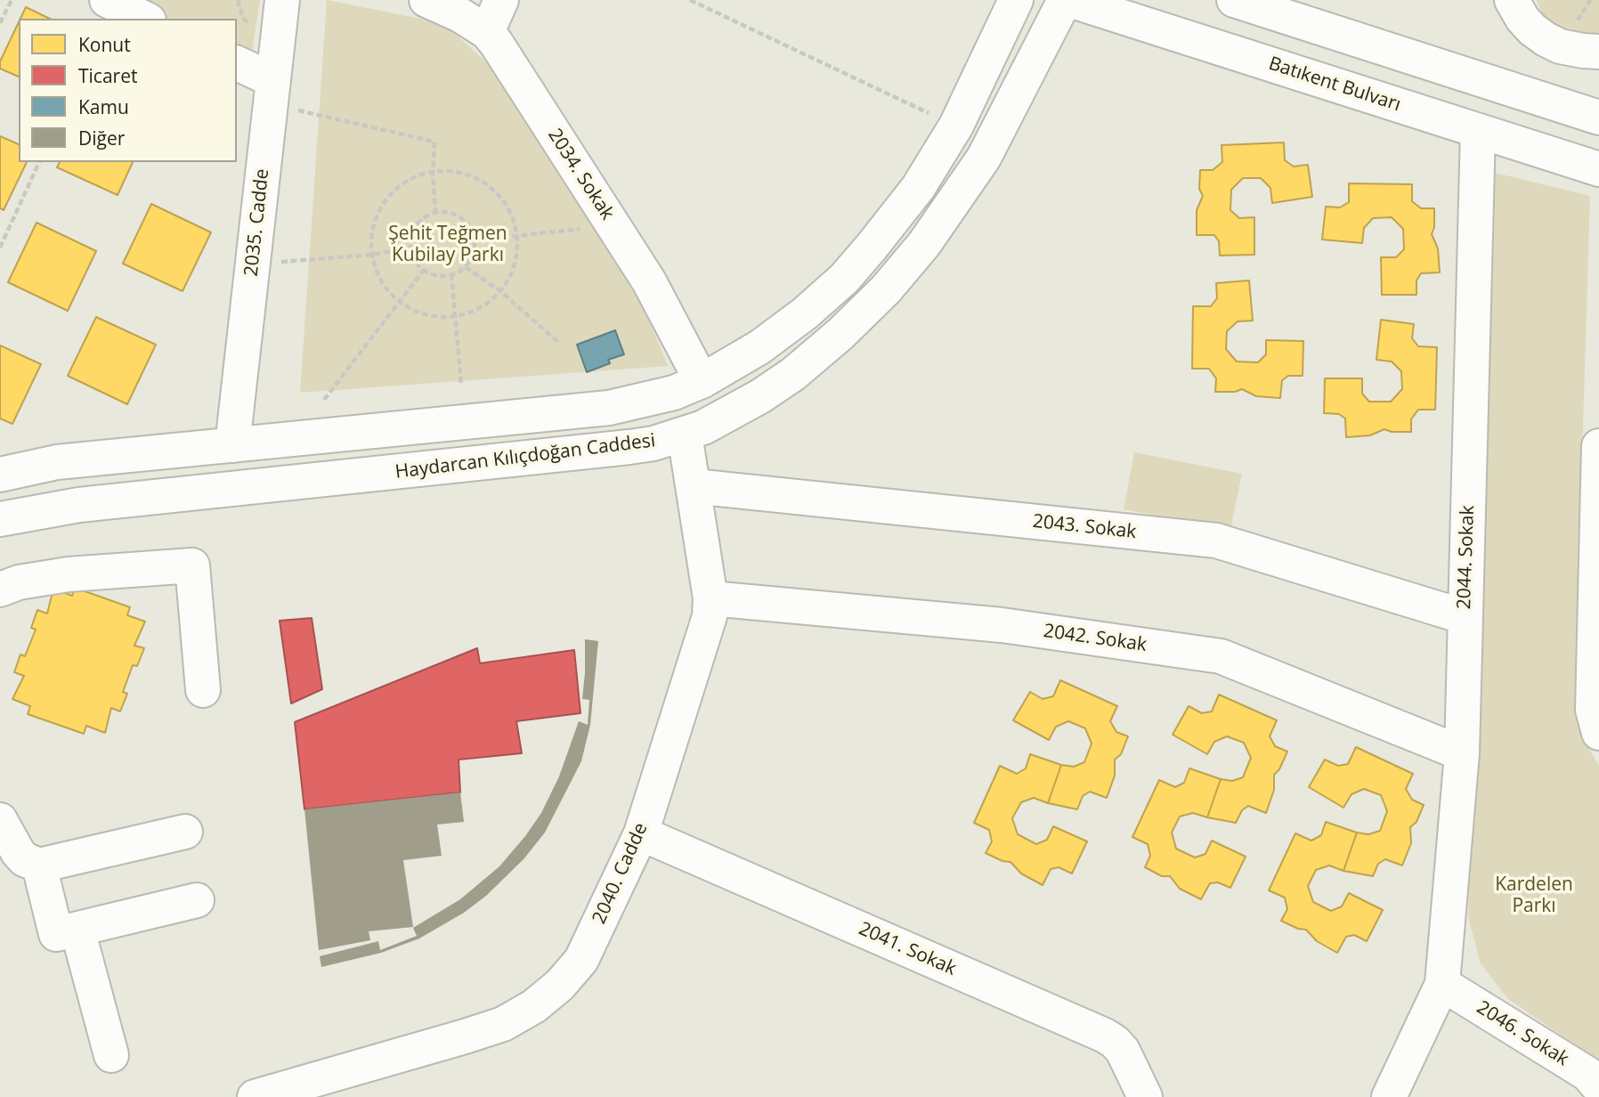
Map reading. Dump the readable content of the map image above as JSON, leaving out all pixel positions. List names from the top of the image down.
{
  "streets": {
    "street": [
      "Batıkent Bulvarı",
      "2034. Sokak",
      "2035. Cadde",
      "Haydarcan Kılıçdoğan Caddesi",
      "2043. Sokak",
      "2044. Sokak",
      "2042. Sokak",
      "2040. Cadde",
      "2041. Sokak",
      "2046. Sokak"
    ]
  },
  "crossings": [
    ["Batıkent Bulvarı", "Haydarcan Kılıçdoğan Caddesi"],
    ["Batıkent Bulvarı", "2044. Sokak"],
    ["2034. Sokak", "Haydarcan Kılıçdoğan Caddesi"],
    ["2034. Sokak", "2040. Cadde"],
    ["2035. Cadde", "Haydarcan Kılıçdoğan Caddesi"],
    ["Haydarcan Kılıçdoğan Caddesi", "2040. Cadde"],
    ["2043. Sokak", "2044. Sokak"],
    ["2043. Sokak", "2040. Cadde"],
    ["2044. Sokak", "2042. Sokak"],
    ["2044. Sokak", "2046. Sokak"],
    ["2042. Sokak", "2040. Cadde"],
    ["2040. Cadde", "2041. Sokak"]
  ],
  "parks": ["Şehit Teğmen Kubilay Parkı", "Kardelen Parkı"],
  "legend": [
    "Konut",
    "Ticaret",
    "Kamu",
    "Diğer"
  ]
}
